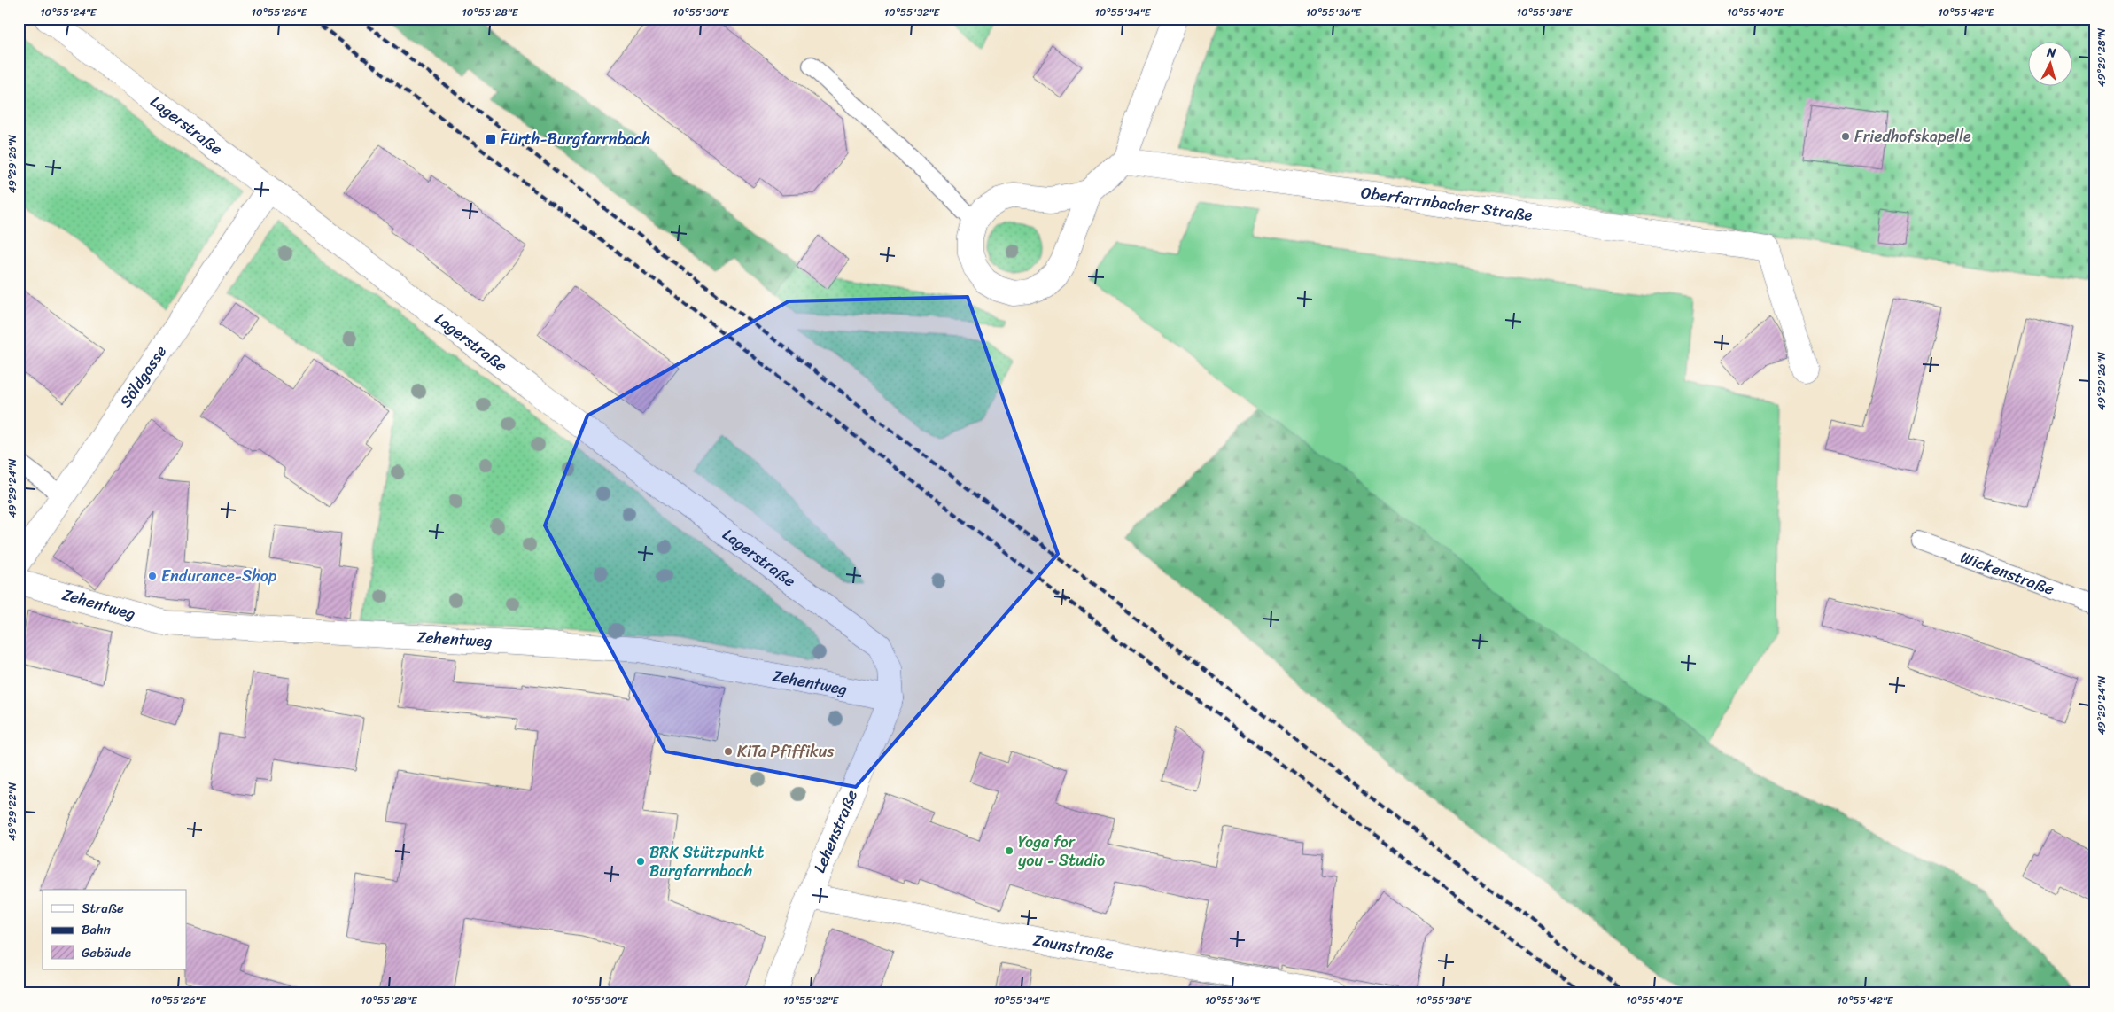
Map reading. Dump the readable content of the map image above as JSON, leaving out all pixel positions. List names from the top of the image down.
{
  "streets": {
    "street": [
      "Lagerstraße",
      "Oberfarrnbacher Straße",
      "Söldgasse",
      "Zehentweg",
      "Lehenstraße",
      "Zaunstraße"
    ],
    "lane": ["Wickenstraße"]
  },
  "crossings": [
    ["Lagerstraße", "Söldgasse"],
    ["Lagerstraße", "Lehenstraße"],
    ["Zehentweg", "Lehenstraße"],
    ["Lehenstraße", "Zaunstraße"]
  ],
  "places": {
    "other": [
      "Friedhofskapelle",
      "Endurance-Shop",
      "KiTa Pfiffikus",
      "Yoga for you - Studio",
      "BRK Stützpunkt Burgfarrnbach"
    ],
    "transit": ["Fürth-Burgfarrnbach"]
  },
  "legend": ["Straße", "Bahn", "Gebäude"],
  "north": "top",
  "coordinates": [
    "10°55'24\"E",
    "10°55'26\"E",
    "10°55'28\"E",
    "10°55'30\"E",
    "10°55'32\"E",
    "10°55'34\"E",
    "10°55'36\"E",
    "10°55'38\"E",
    "10°55'40\"E",
    "10°55'42\"E",
    "49°29'28\"N",
    "49°29'26\"N",
    "49°29'24\"N",
    "49°29'22\"N"
  ]
}
